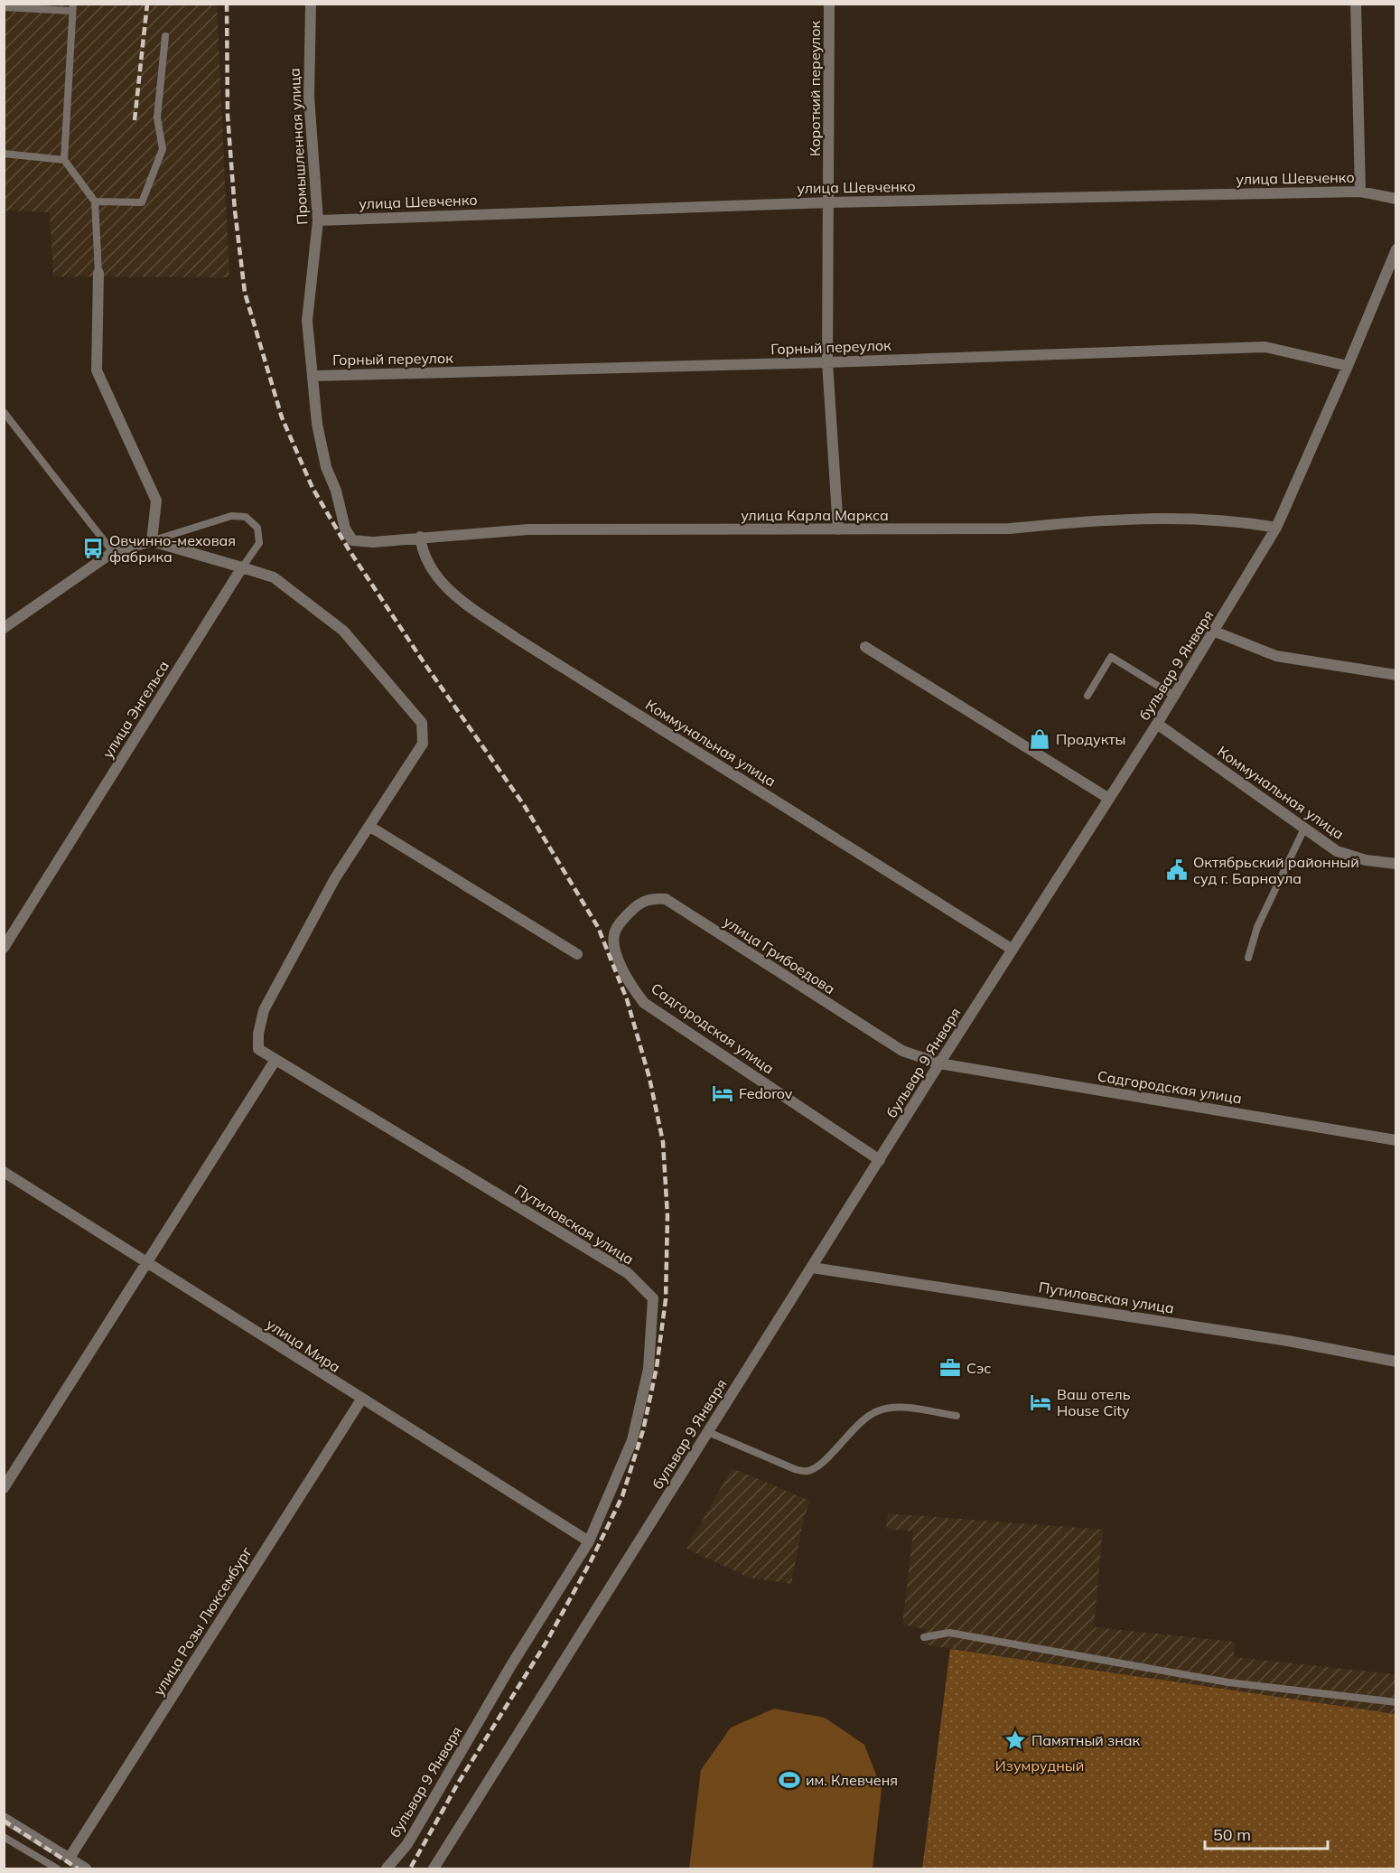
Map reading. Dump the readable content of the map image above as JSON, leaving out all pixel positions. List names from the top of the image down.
{
  "streets": {
    "street": [
      "Короткий переулок",
      "Промышленная улица",
      "улица Шевченко",
      "Горный переулок",
      "улица Карла Маркса",
      "бульвар 9 Января",
      "улица Энгельса",
      "Коммунальная улица",
      "улица Грибоедова",
      "Садгородская улица",
      "Путиловская улица",
      "улица Мира",
      "улица Розы Люксембург"
    ]
  },
  "crossings": [
    ["Короткий переулок", "улица Шевченко"],
    ["Короткий переулок", "Горный переулок"],
    ["Короткий переулок", "улица Карла Маркса"],
    ["Промышленная улица", "улица Шевченко"],
    ["Промышленная улица", "Горный переулок"],
    ["Промышленная улица", "улица Карла Маркса"],
    ["Горный переулок", "бульвар 9 Января"],
    ["улица Карла Маркса", "бульвар 9 Января"],
    ["улица Карла Маркса", "Коммунальная улица"],
    ["бульвар 9 Января", "Коммунальная улица"],
    ["бульвар 9 Января", "улица Грибоедова"],
    ["бульвар 9 Января", "Садгородская улица"],
    ["бульвар 9 Января", "Путиловская улица"],
    ["бульвар 9 Января", "улица Мира"],
    ["улица Грибоедова", "Садгородская улица"],
    ["Путиловская улица", "улица Мира"],
    ["улица Мира", "улица Розы Люксембург"]
  ],
  "parks": ["Изумрудный"],
  "places": {
    "bus stop": ["Овчинно-меховая фабрика"],
    "shop": ["Продукты"],
    "public building": ["Октябрьский районный суд г. Барнаула"],
    "hotel": ["Fedorov", "Ваш отель House City"],
    "office": ["Сэс"],
    "place": ["Памятный знак"],
    "sports": ["им. Клевченя"]
  },
  "scale_bar": "50 m"
}
